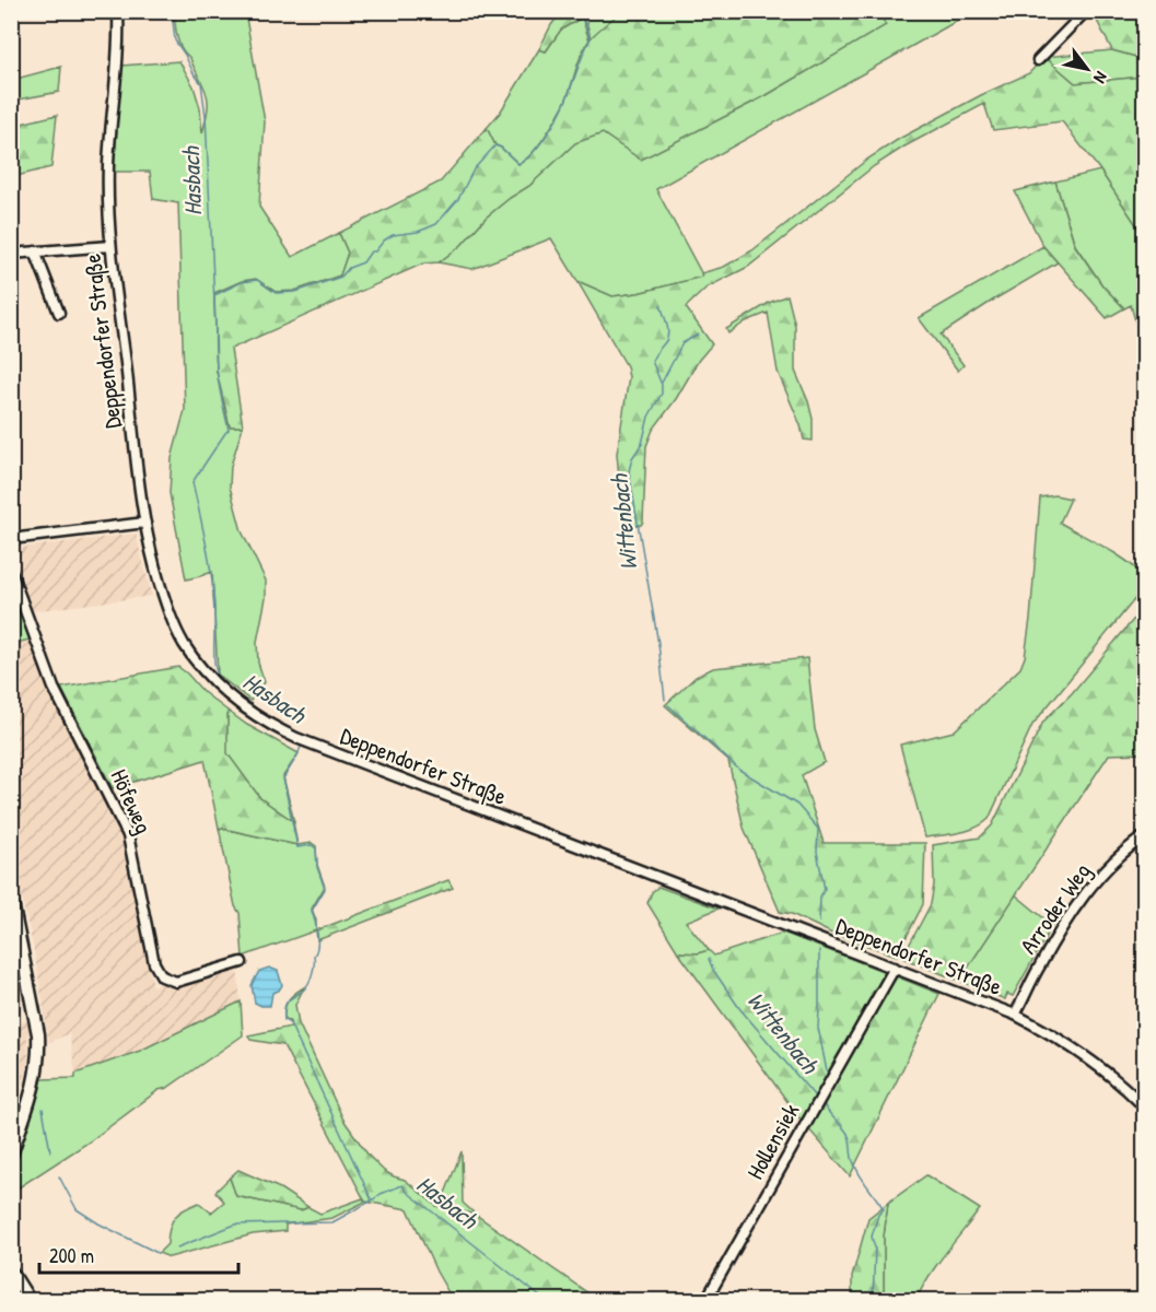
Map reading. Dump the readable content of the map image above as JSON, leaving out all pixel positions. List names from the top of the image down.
{
  "streets": {
    "street": [
      "Deppendorfer Straße",
      "Höfeweg",
      "Arroder Weg",
      "Hollensiek"
    ]
  },
  "crossings": [
    ["Deppendorfer Straße", "Arroder Weg"],
    ["Deppendorfer Straße", "Hollensiek"]
  ],
  "water": ["Hasbach", "Wittenbach"],
  "scale_bar": "200 m",
  "north": "bottom right"
}
